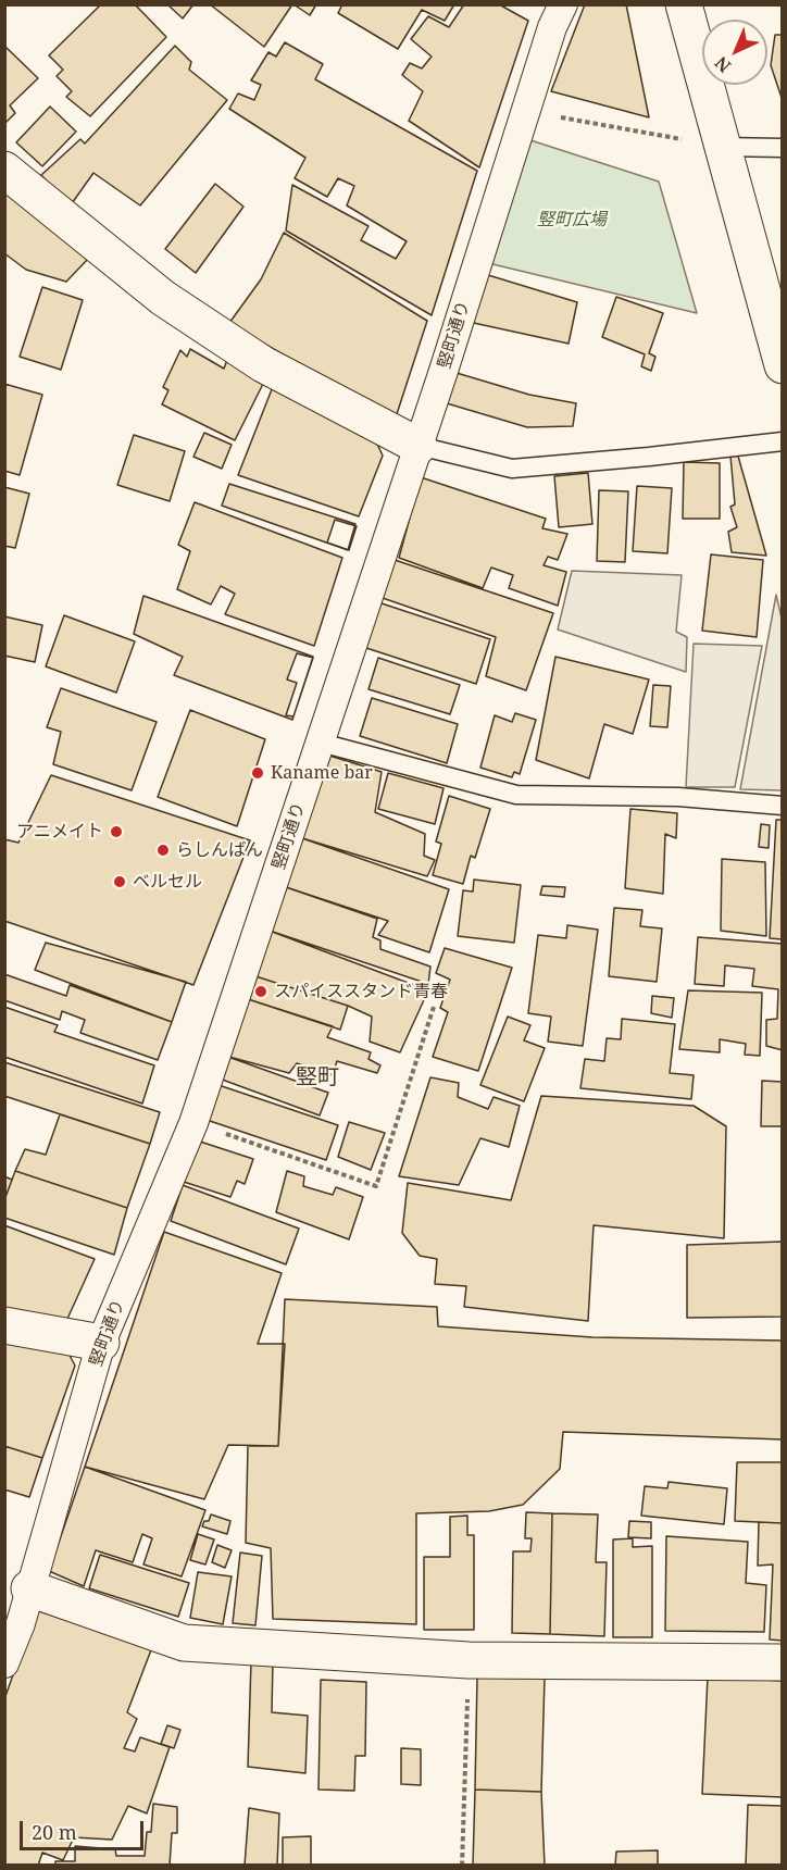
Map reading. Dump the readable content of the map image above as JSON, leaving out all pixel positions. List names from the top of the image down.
{
  "streets": {
    "street": ["竪町通り"]
  },
  "districts": ["竪町"],
  "parks": ["竪町広場"],
  "places": [
    "Kaname bar",
    "アニメイト",
    "らしんばん",
    "ベルセル",
    "スパイススタンド青春"
  ],
  "scale_bar": "20 m",
  "north": "bottom left"
}
